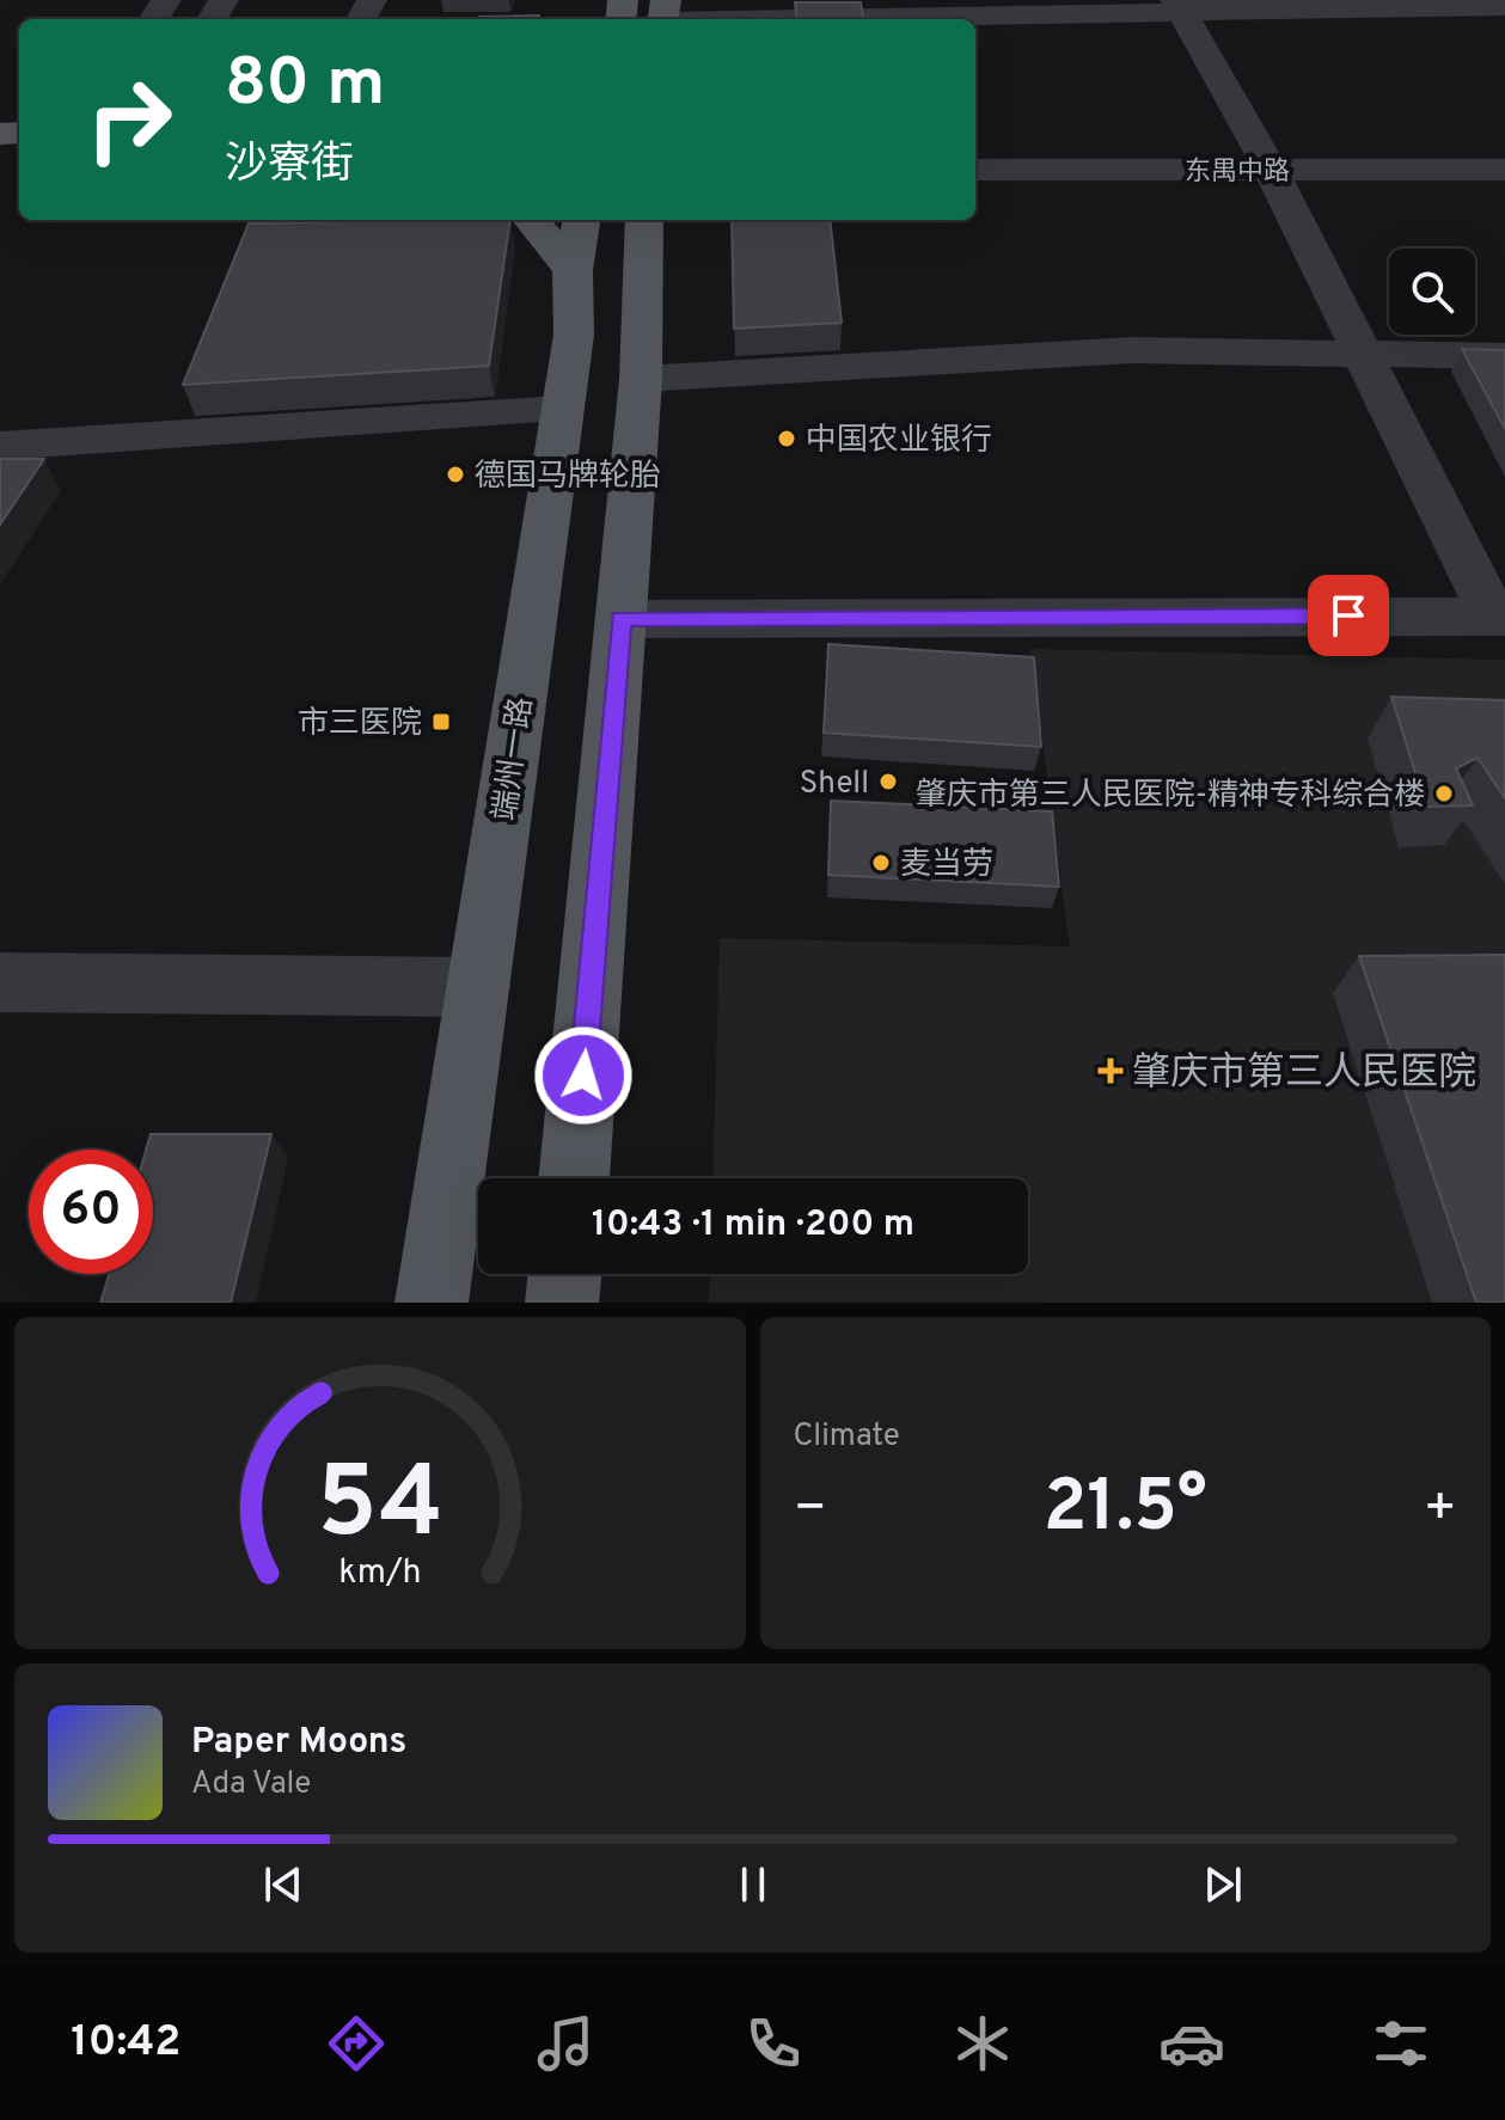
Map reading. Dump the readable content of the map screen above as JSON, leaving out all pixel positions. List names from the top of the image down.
{
  "streets": {
    "main road": ["端州一路"],
    "street": ["东禺中路"]
  },
  "places": {
    "other": [
      "中国农业银行",
      "德国马牌轮胎",
      "Shell",
      "肇庆市第三人民医院-精神专科综合楼",
      "麦当劳"
    ],
    "transit": ["市三医院"],
    "health": ["肇庆市第三人民医院"]
  },
  "page": {
    "turn": ["80 m", "沙寮街"],
    "limit": "60",
    "trip": "10:43 · 1 min · 200 m",
    "tile": "Climate",
    "heat": ["−", "21.5°", "+"],
    "song": ["Paper Moons", "Ada Vale"],
    "tabs": "10:42",
    "gauge": ["54", "km/h"]
  }
}
